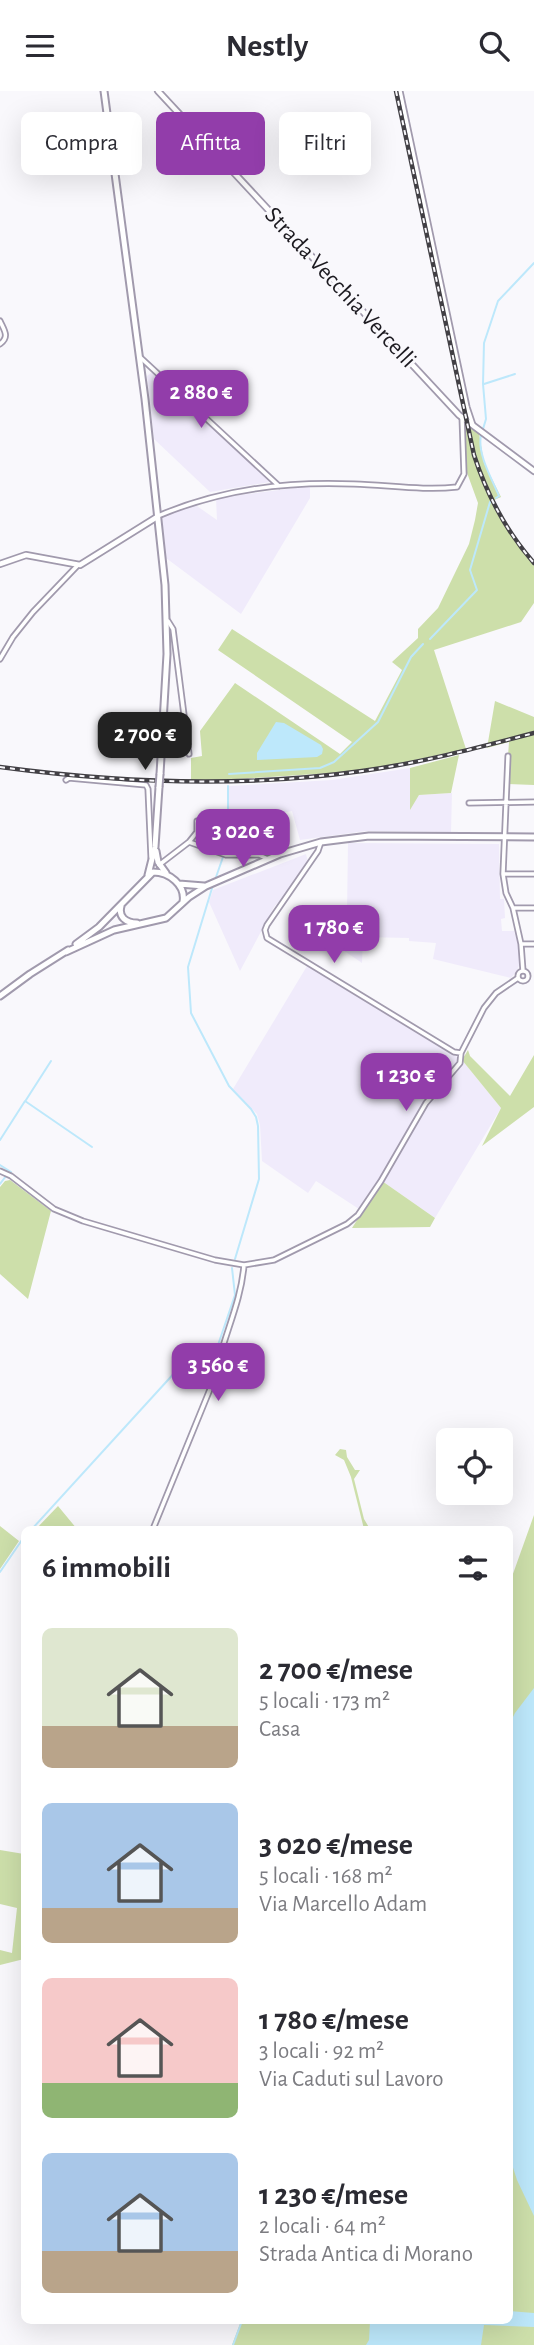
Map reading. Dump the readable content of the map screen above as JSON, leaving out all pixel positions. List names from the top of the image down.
{
  "streets": {
    "street": ["Strada Vecchia Vercelli"]
  },
  "page": {
    "header": "Nestly",
    "chip": ["Compra", "Affitta", "Filtri"],
    "price": [
      "2 880 €",
      "2 700 €",
      "3 020 €",
      "1 780 €",
      "1 230 €",
      "3 560 €"
    ],
    "heading": "6 immobili",
    "list": [
      {
        "name": "2 700 €/mese",
        "note": "5 locali · 173 m² · Casa"
      },
      {
        "name": "3 020 €/mese",
        "note": "5 locali · 168 m² · Via Marcello Adam"
      },
      {
        "name": "1 780 €/mese",
        "note": "3 locali · 92 m² · Via Caduti sul Lavoro"
      },
      {
        "name": "1 230 €/mese",
        "note": "2 locali · 64 m² · Strada Antica di Morano"
      }
    ]
  }
}
